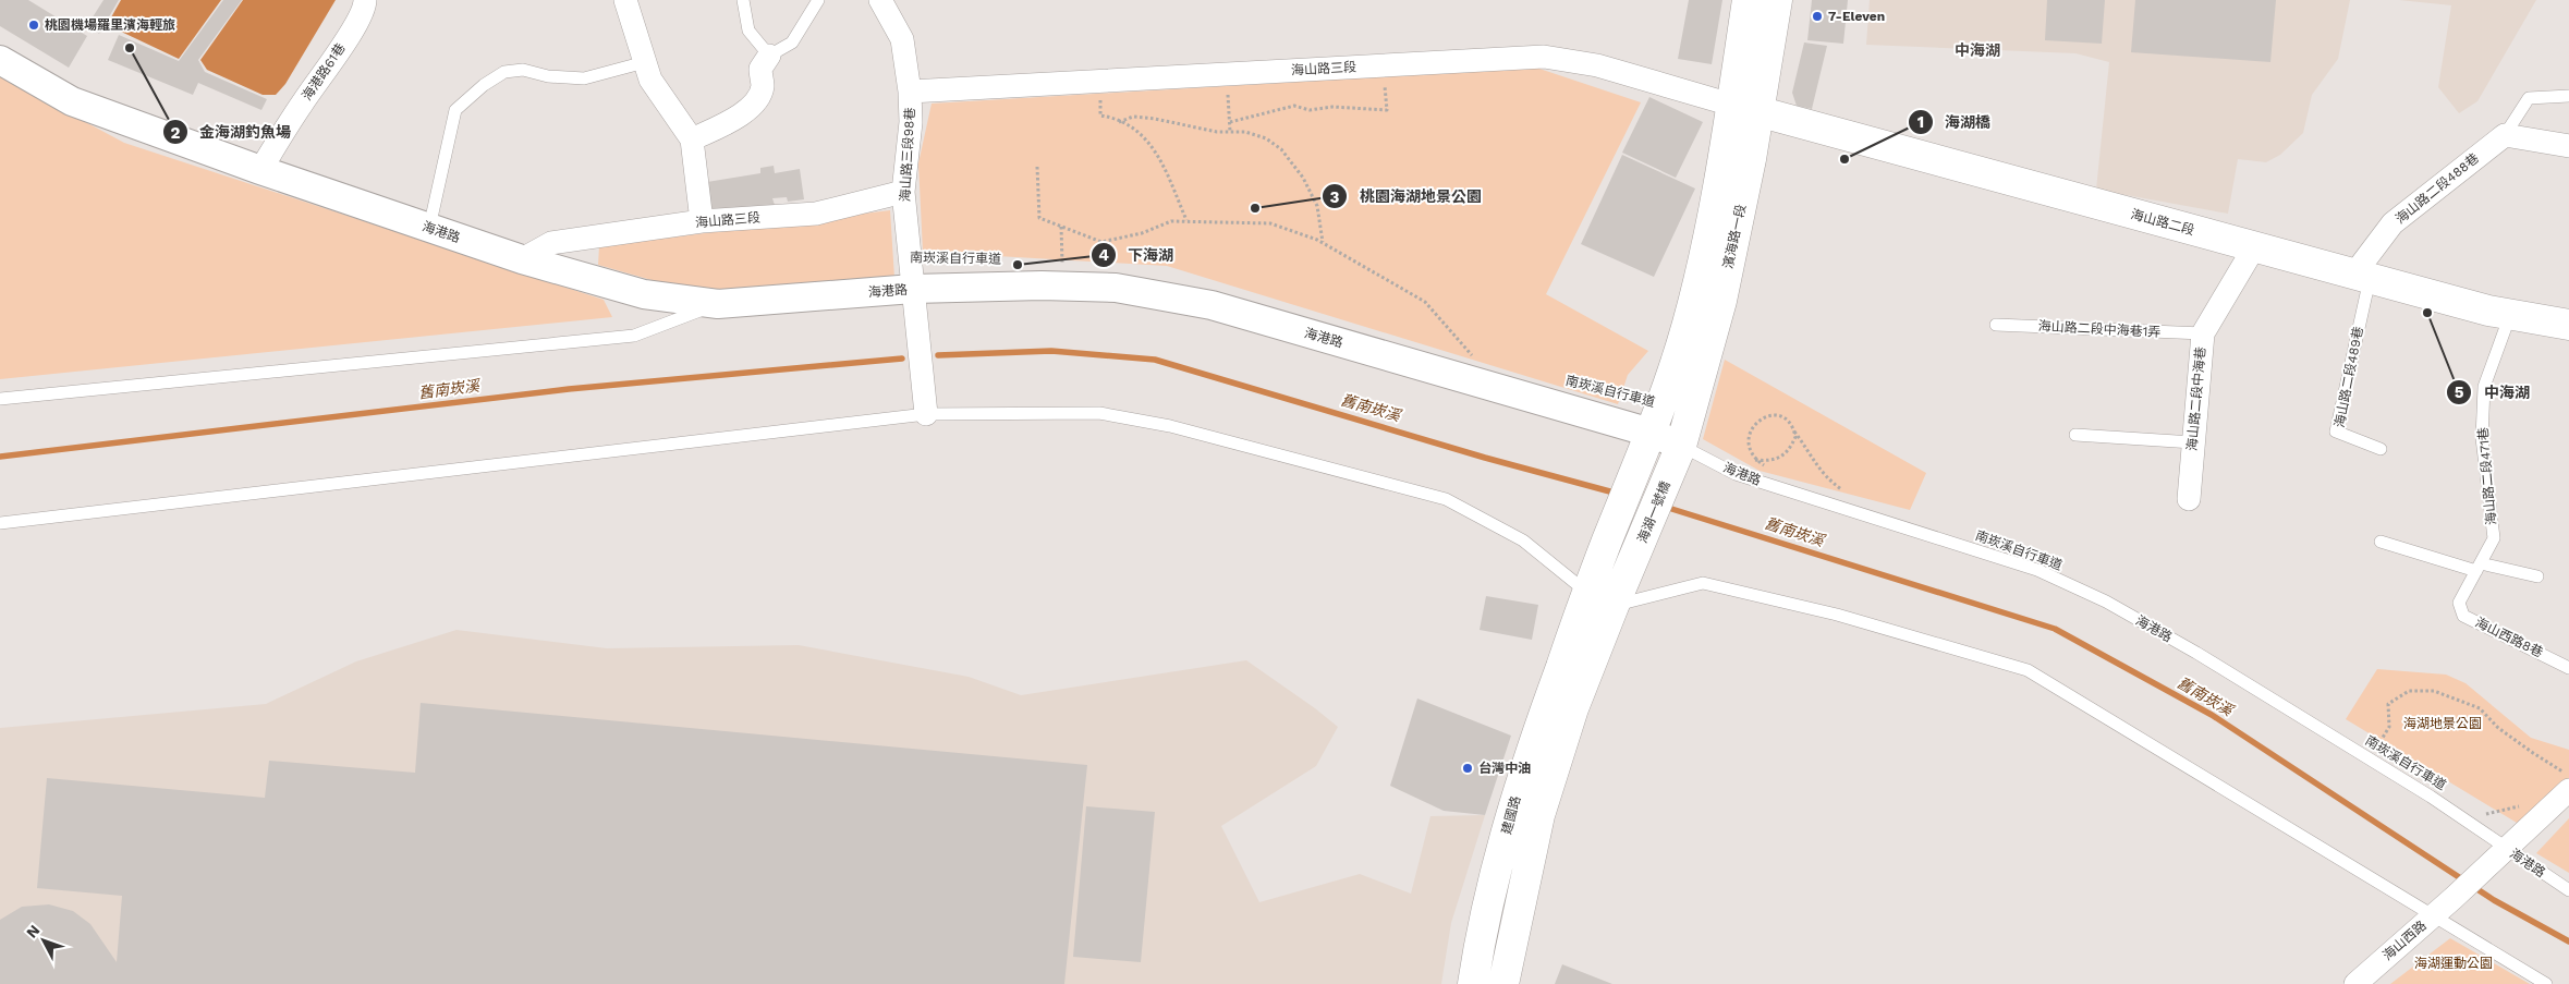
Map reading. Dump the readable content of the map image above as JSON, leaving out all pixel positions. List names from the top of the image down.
{
  "streets": {
    "main road": [
      "海山路二段",
      "濱海路一段",
      "海湖一號橋",
      "建國路"
    ],
    "street": [
      "海山路三段",
      "海港路61巷",
      "海山路三段98巷",
      "海山路二段488巷",
      "海港路",
      "海山路二段中海巷",
      "海山西路"
    ],
    "lane": [
      "海山路二段中海巷1弄",
      "海山路二段489巷",
      "海山路二段471巷",
      "海山西路8巷"
    ]
  },
  "crossings": [
    ["海山路三段", "海山路三段98巷"],
    ["海山路三段", "海山路二段"],
    ["海山路三段", "海港路"],
    ["海山路三段", "濱海路一段"],
    ["海港路61巷", "海港路"],
    ["海山路三段98巷", "海港路"],
    ["海山路二段488巷", "海山路二段"],
    ["海山路二段488巷", "海山路二段489巷"],
    ["海山路二段", "濱海路一段"],
    ["海山路二段", "海山路二段489巷"],
    ["海山路二段", "海山路二段中海巷"],
    ["海山路二段", "海山路二段471巷"],
    ["海港路", "濱海路一段"],
    ["海港路", "海湖一號橋"],
    ["海港路", "建國路"],
    ["海港路", "海山西路"],
    ["濱海路一段", "海湖一號橋"],
    ["濱海路一段", "建國路"],
    ["海山路二段中海巷1弄", "海山路二段中海巷"],
    ["海山路二段471巷", "海山西路8巷"],
    ["海湖一號橋", "建國路"]
  ],
  "districts": ["中海湖"],
  "water": ["舊南崁溪"],
  "parks": ["海湖地景公園", "海湖運動公園"],
  "places": [
    "7-Eleven",
    "桃園機場羅里濱海輕旅",
    "金海湖釣魚場",
    "海湖橋",
    "桃園海湖地景公園",
    "下海湖",
    "中海湖",
    "台灣中油"
  ],
  "north": "top left"
}
